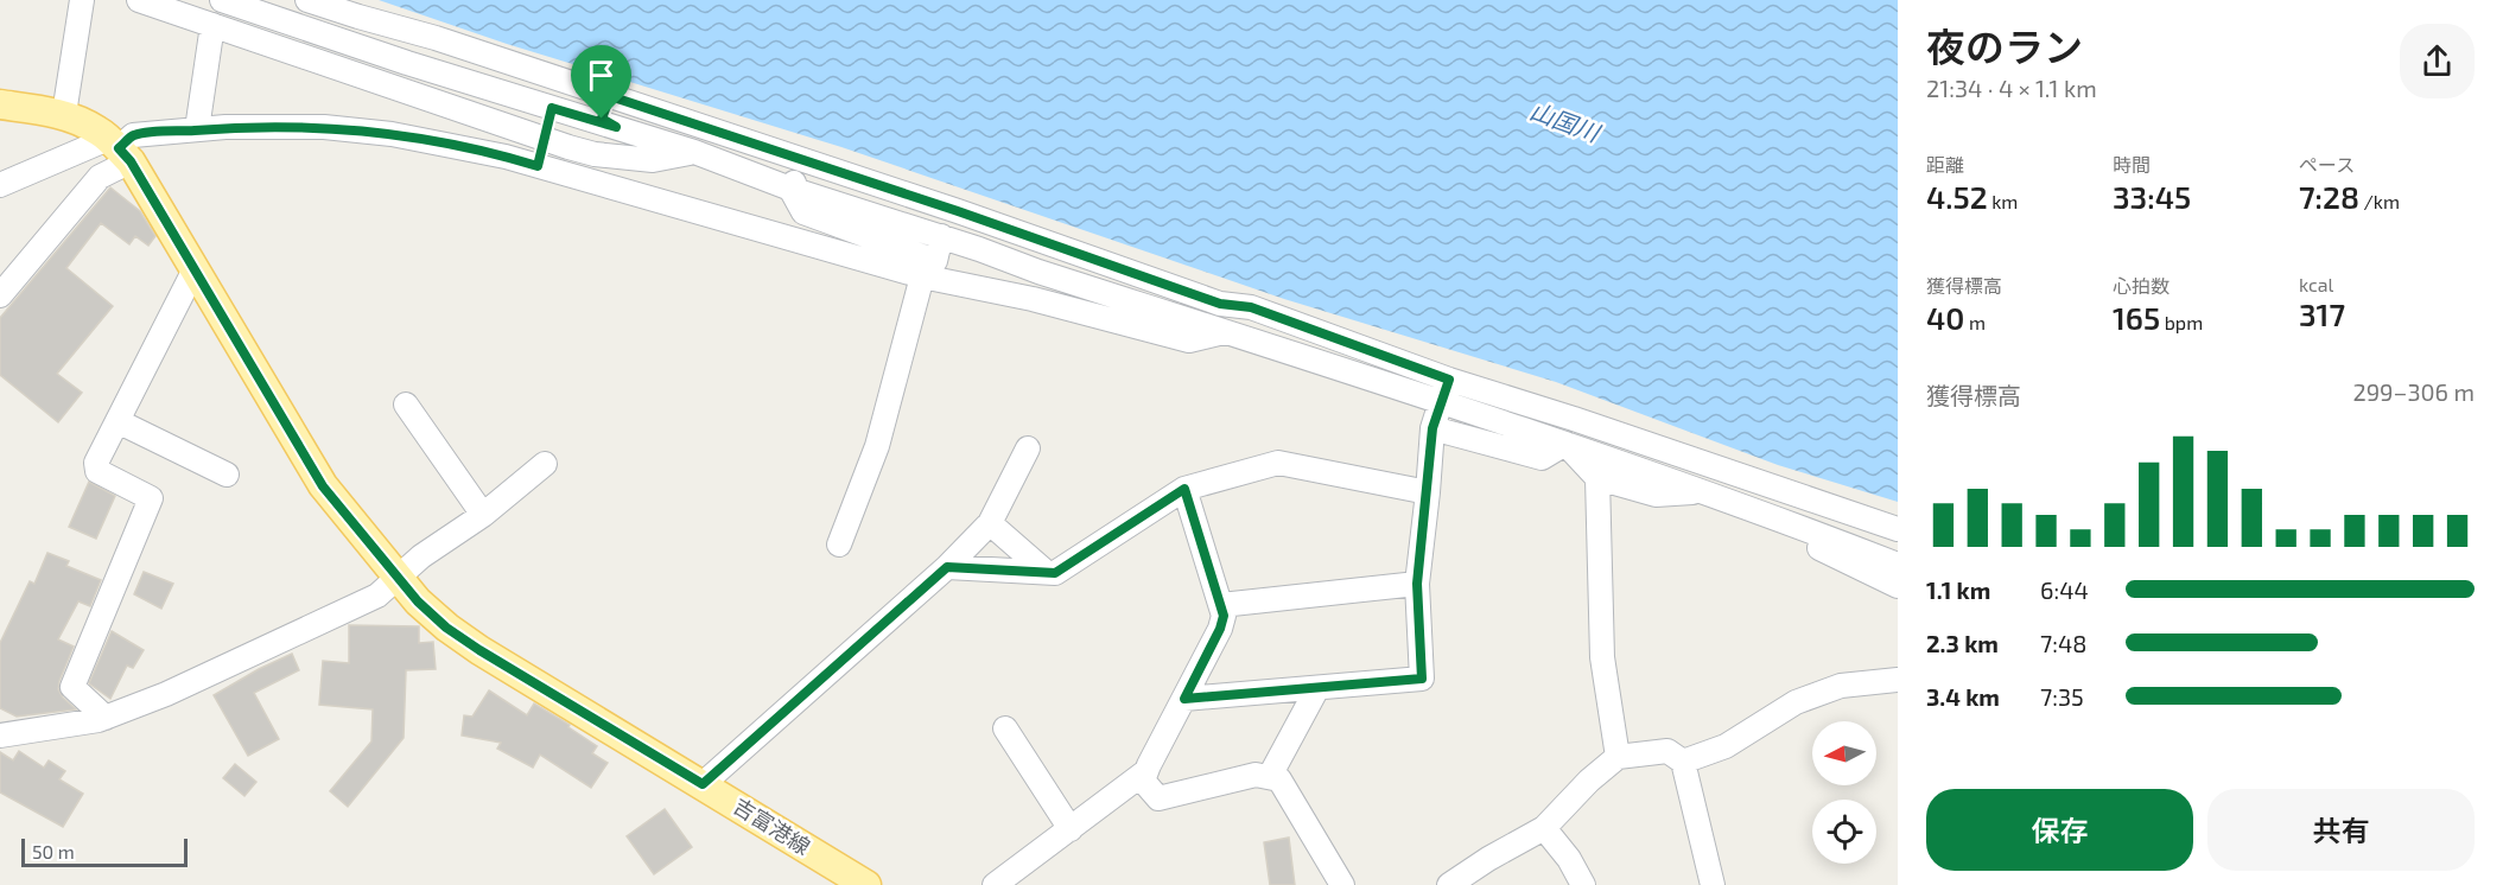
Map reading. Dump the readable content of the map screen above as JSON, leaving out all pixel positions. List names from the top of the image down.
{
  "streets": {
    "main road": ["吉富港線"]
  },
  "water": ["山国川"],
  "scale_bar": "50 m",
  "north": "left",
  "page": {
    "heading": ["夜のラン", "21:34 · 4 × 1.1 km"],
    "stats": [
      ["距離", "4.52 km"],
      ["時間", "33:45"],
      ["ペース", "7:28 /km"],
      ["獲得標高", "40 m"],
      ["心拍数", "165 bpm"],
      ["kcal", "317"]
    ],
    "chart": ["獲得標高", "299–306 m"],
    "list": [
      {
        "name": "1.1 km",
        "note": "6:44"
      },
      {
        "name": "2.3 km",
        "note": "7:48"
      },
      {
        "name": "3.4 km",
        "note": "7:35"
      }
    ],
    "buttons": ["保存", "共有"],
    "scale": "50 m"
  }
}
